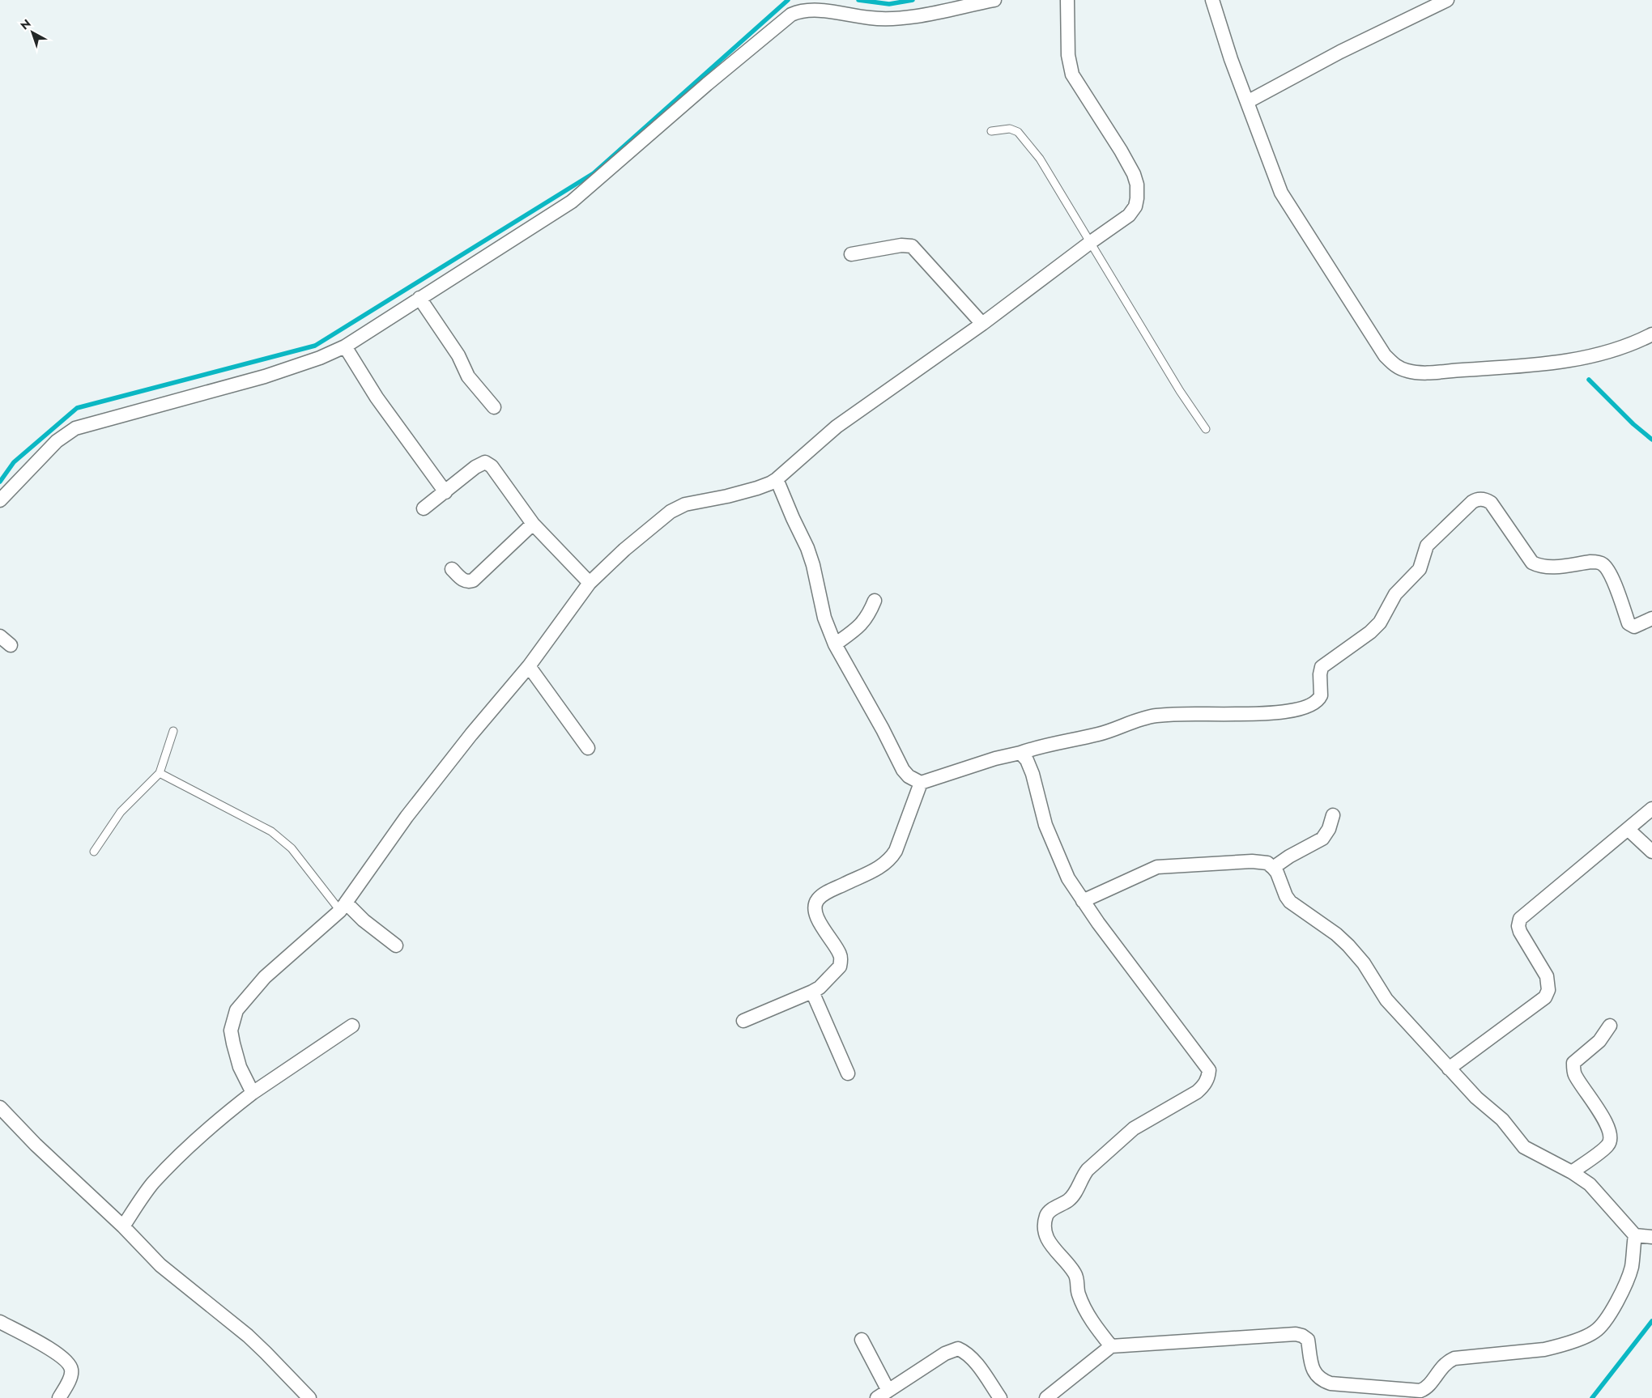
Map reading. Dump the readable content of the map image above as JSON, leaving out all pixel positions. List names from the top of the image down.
{
  "north": "top left"
}
